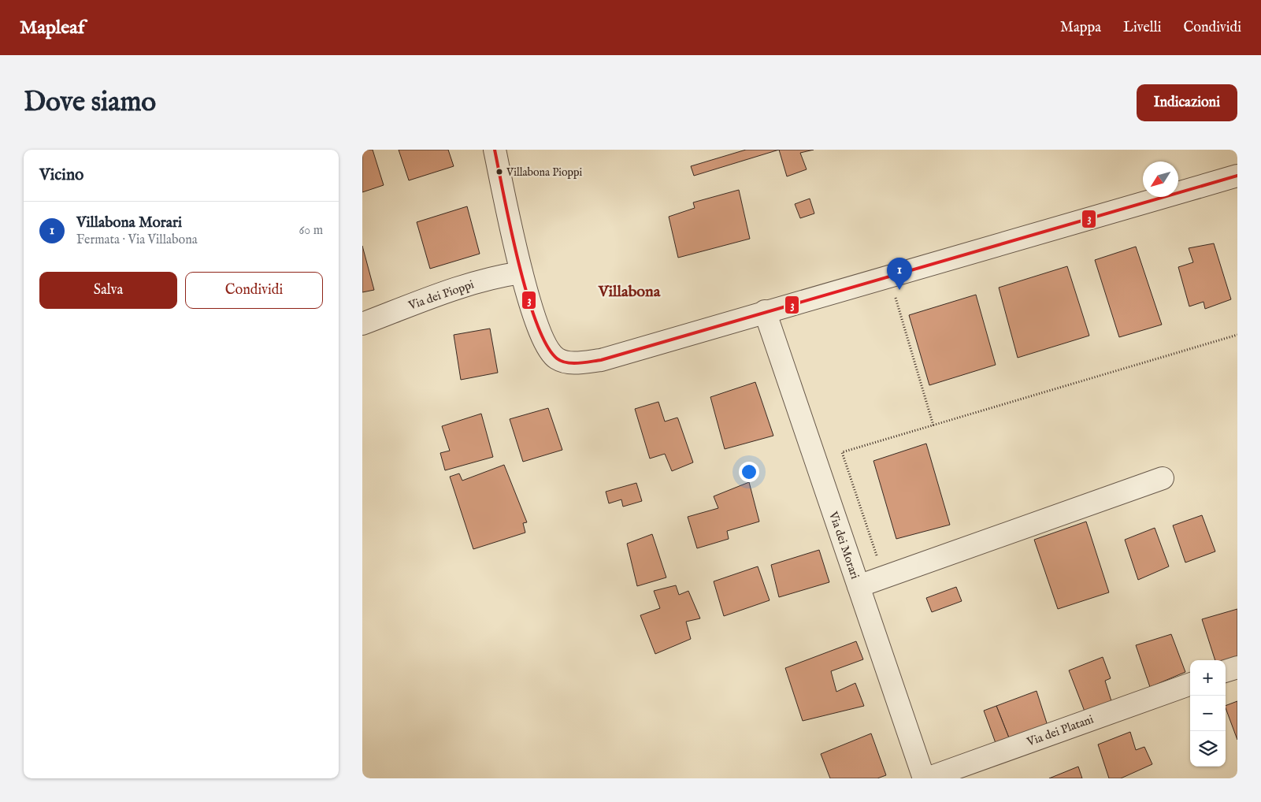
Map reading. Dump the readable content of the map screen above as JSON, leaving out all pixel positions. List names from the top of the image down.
{
  "streets": {
    "street": ["Via dei Pioppi", "Via dei Morari", "Via dei Platani"]
  },
  "crossings": [
    ["Via dei Morari", "Via dei Platani"]
  ],
  "districts": ["Villabona"],
  "places": ["Villabona Pioppi"],
  "lines": ["transit line 3"],
  "north": "bottom left",
  "page": {
    "header": "Mapleaf",
    "nav": ["Mappa", "Livelli", "Condividi"],
    "buttons": [
      "Indicazioni",
      ["Salva", "Condividi"]
    ],
    "title": "Dove siamo",
    "heading": "Vicino",
    "list": [
      {
        "mark": "1",
        "name": "Villabona Morari",
        "note": "Fermata · Via Villabona",
        "value": "60 m"
      }
    ],
    "pins": "1",
    "map_buttons": ["+", "−"]
  }
}
